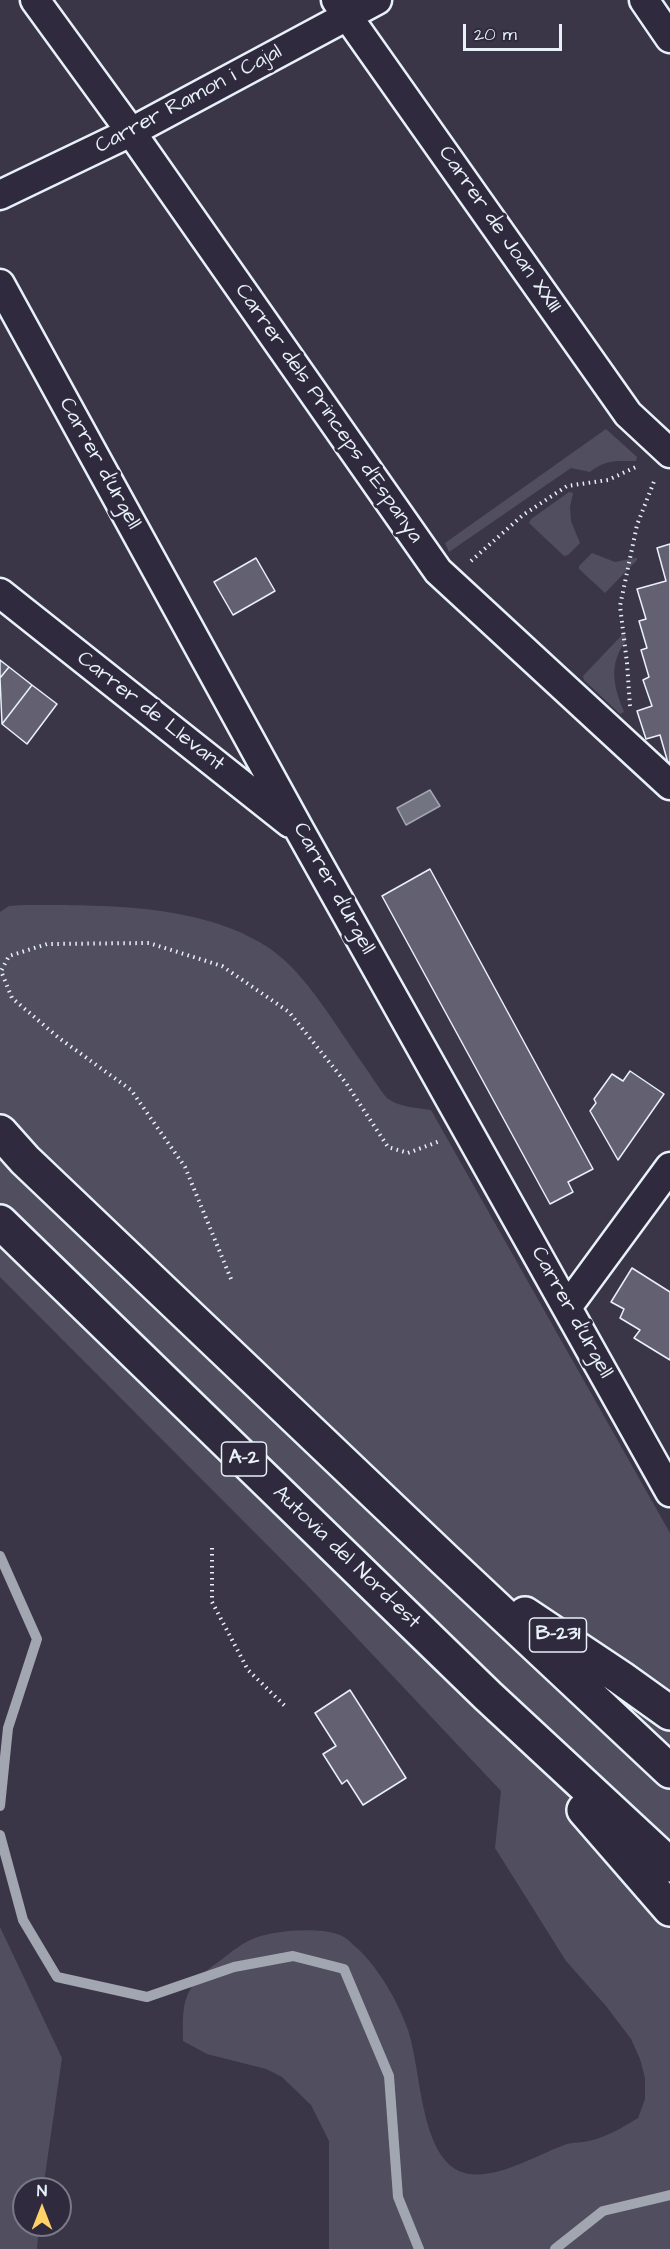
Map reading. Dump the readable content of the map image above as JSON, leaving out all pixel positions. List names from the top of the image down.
{
  "streets": {
    "highway": ["A-2", "Autovia del Nord-est", "B-231"],
    "street": [
      "Carrer Ramon i Cajal",
      "Carrer de Joan XXIII",
      "Carrer dels Princeps d'Espanya",
      "Carrer d'Urgell",
      "Carrer de Llevant"
    ]
  },
  "crossings": [
    ["Carrer Ramon i Cajal", "Carrer de Joan XXIII"],
    ["Carrer Ramon i Cajal", "Carrer dels Princeps d'Espanya"],
    ["Carrer d'Urgell", "Carrer de Llevant"]
  ],
  "scale_bar": "20 m",
  "north": "top"
}
